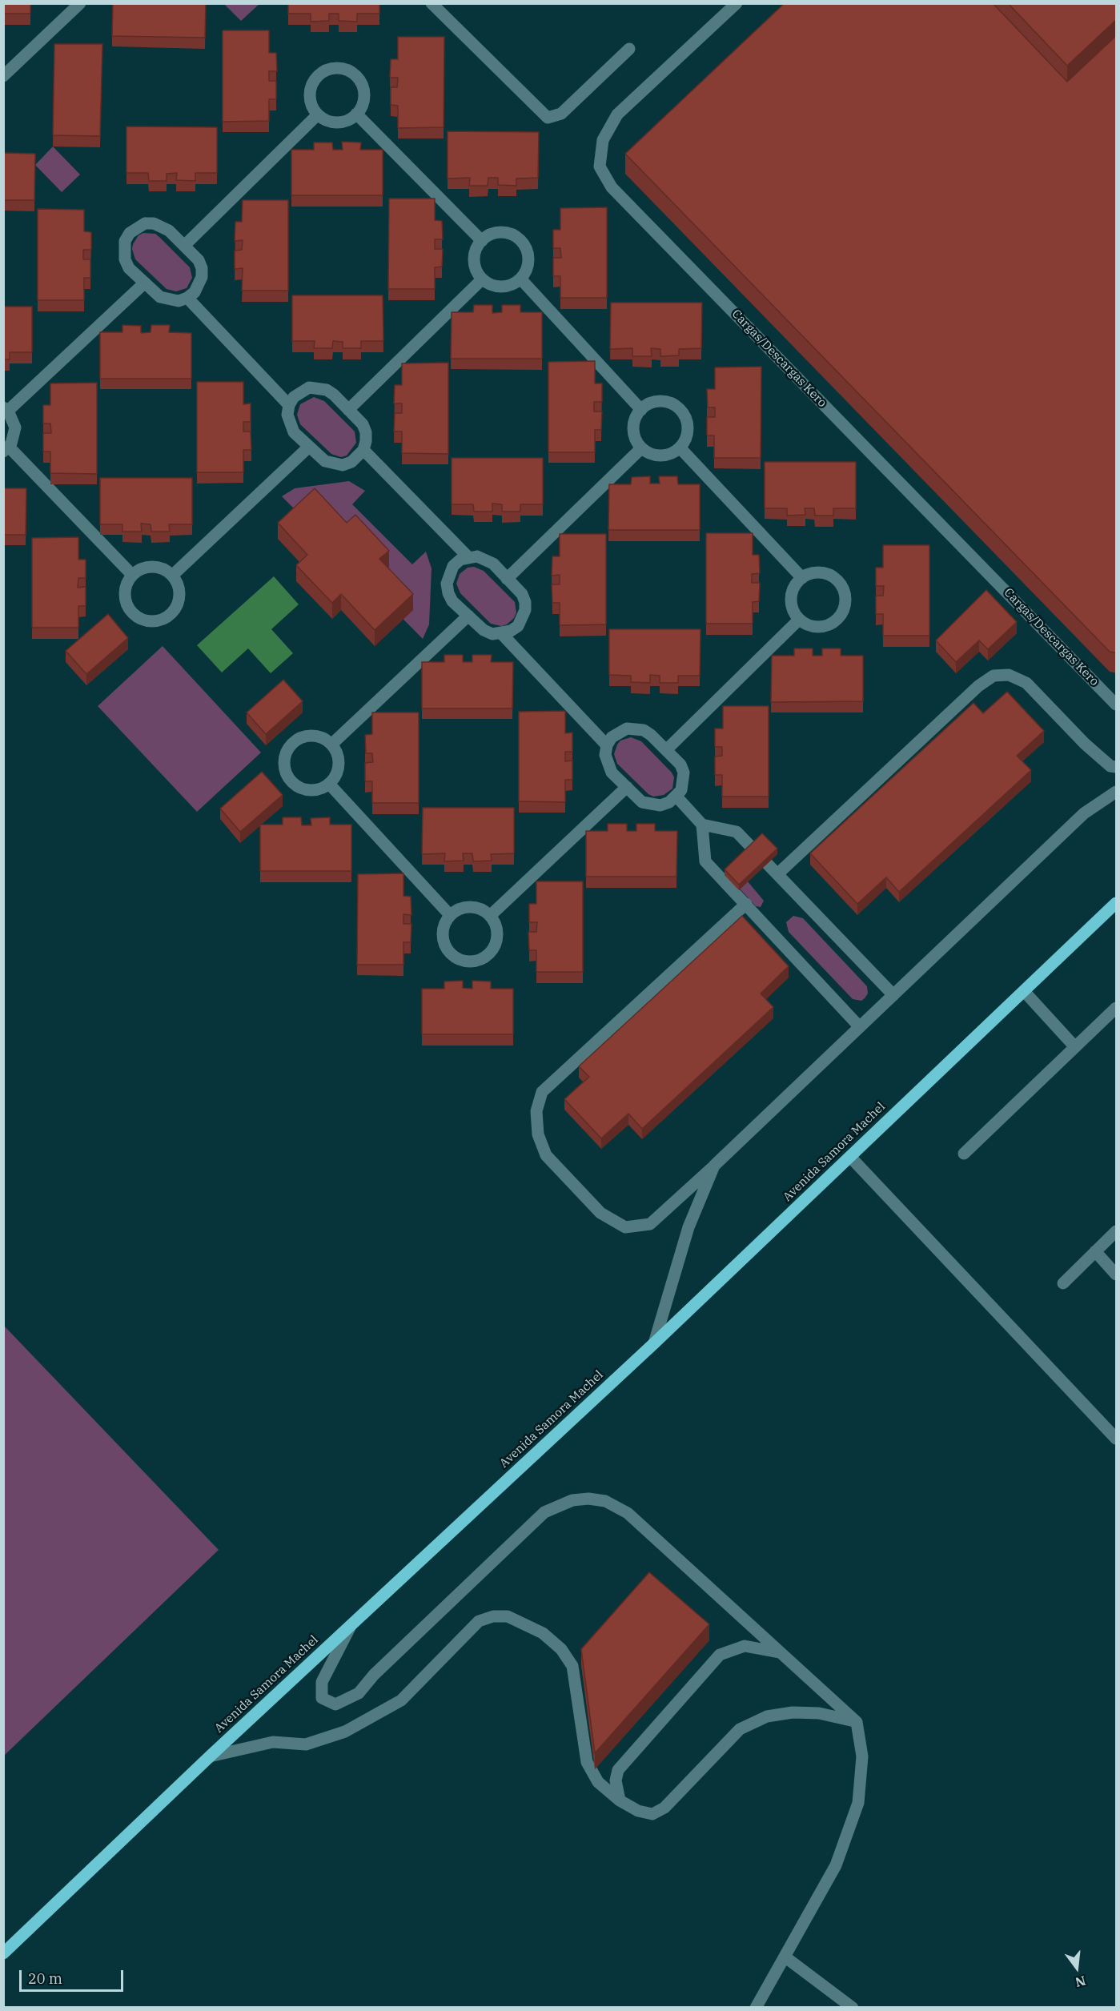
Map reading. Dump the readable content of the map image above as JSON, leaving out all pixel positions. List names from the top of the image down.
{
  "streets": {
    "main road": ["Avenida Samora Machel"],
    "lane": ["Cargas/Descargas Kero"]
  },
  "scale_bar": "20 m",
  "north": "bottom"
}
